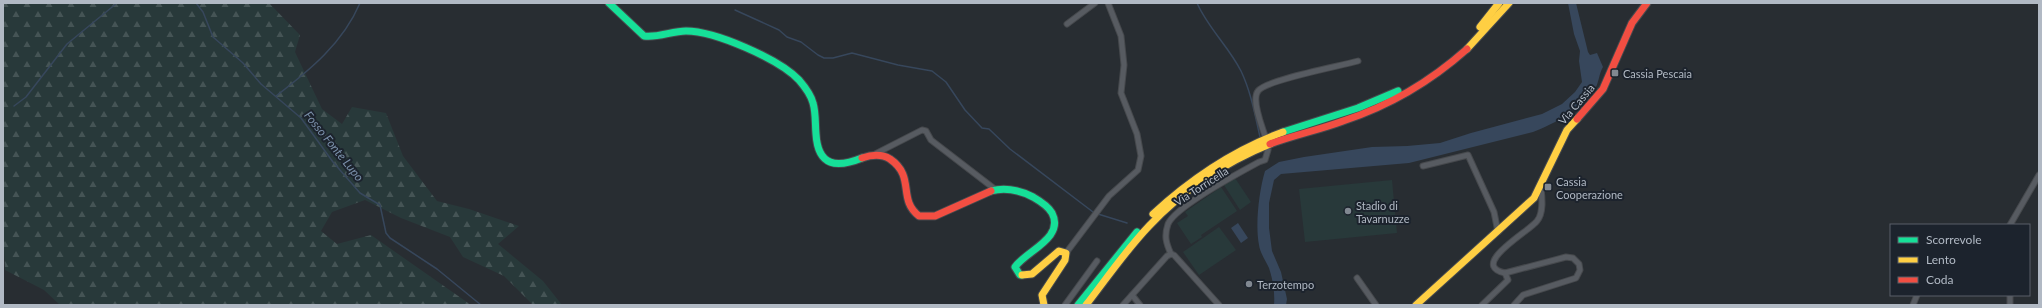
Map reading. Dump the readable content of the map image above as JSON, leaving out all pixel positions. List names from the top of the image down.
{
  "streets": {
    "main road": ["Via Cassia"],
    "street": ["Via Torricella"]
  },
  "water": ["Fosso Fonte Lupo"],
  "places": {
    "transit": ["Cassia Pescaia", "Cassia Cooperazione"],
    "other": ["Stadio di Tavarnuzze", "Terzotempo"]
  },
  "legend": ["Scorrevole", "Lento", "Coda"]
}
